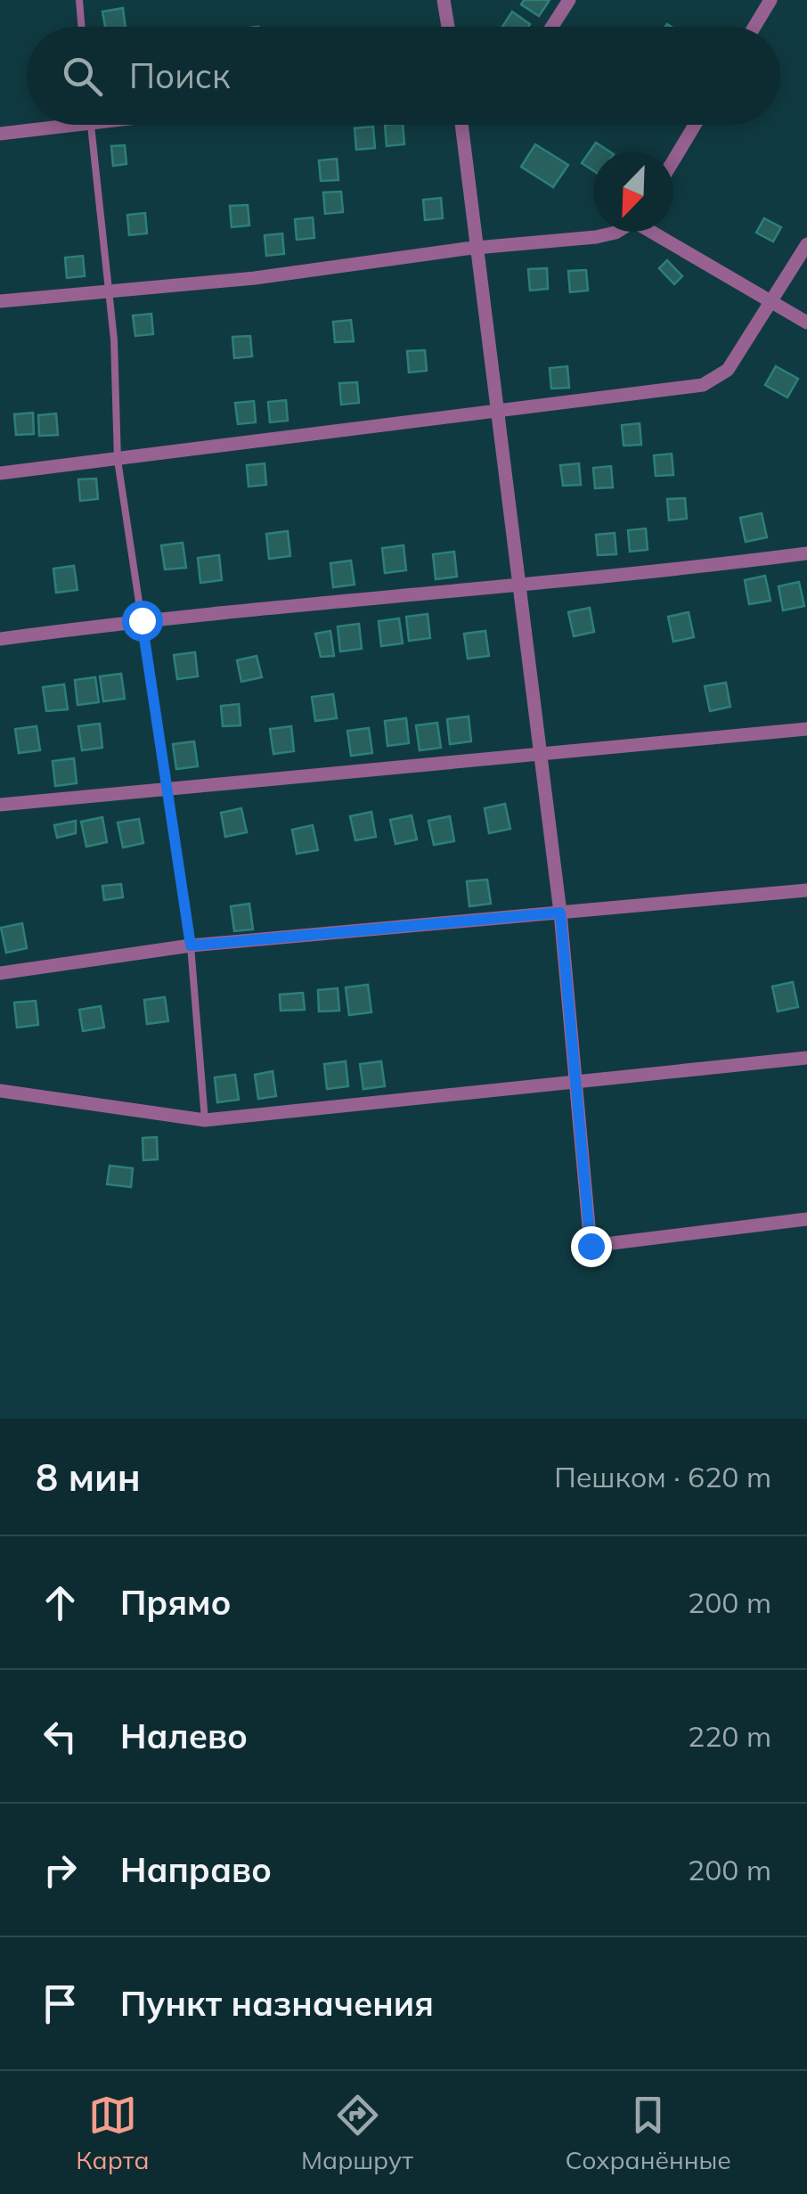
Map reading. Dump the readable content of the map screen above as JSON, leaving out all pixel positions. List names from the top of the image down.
{
  "north": "bottom left",
  "page": {
    "search": "Поиск",
    "heading": ["8 мин", "Пешком · 620 m"],
    "list": [
      ["Прямо", "200 m"],
      ["Налево", "220 m"],
      ["Направо", "200 m"],
      "Пункт назначения"
    ],
    "nav": ["Карта", "Маршрут", "Сохранённые"]
  }
}
